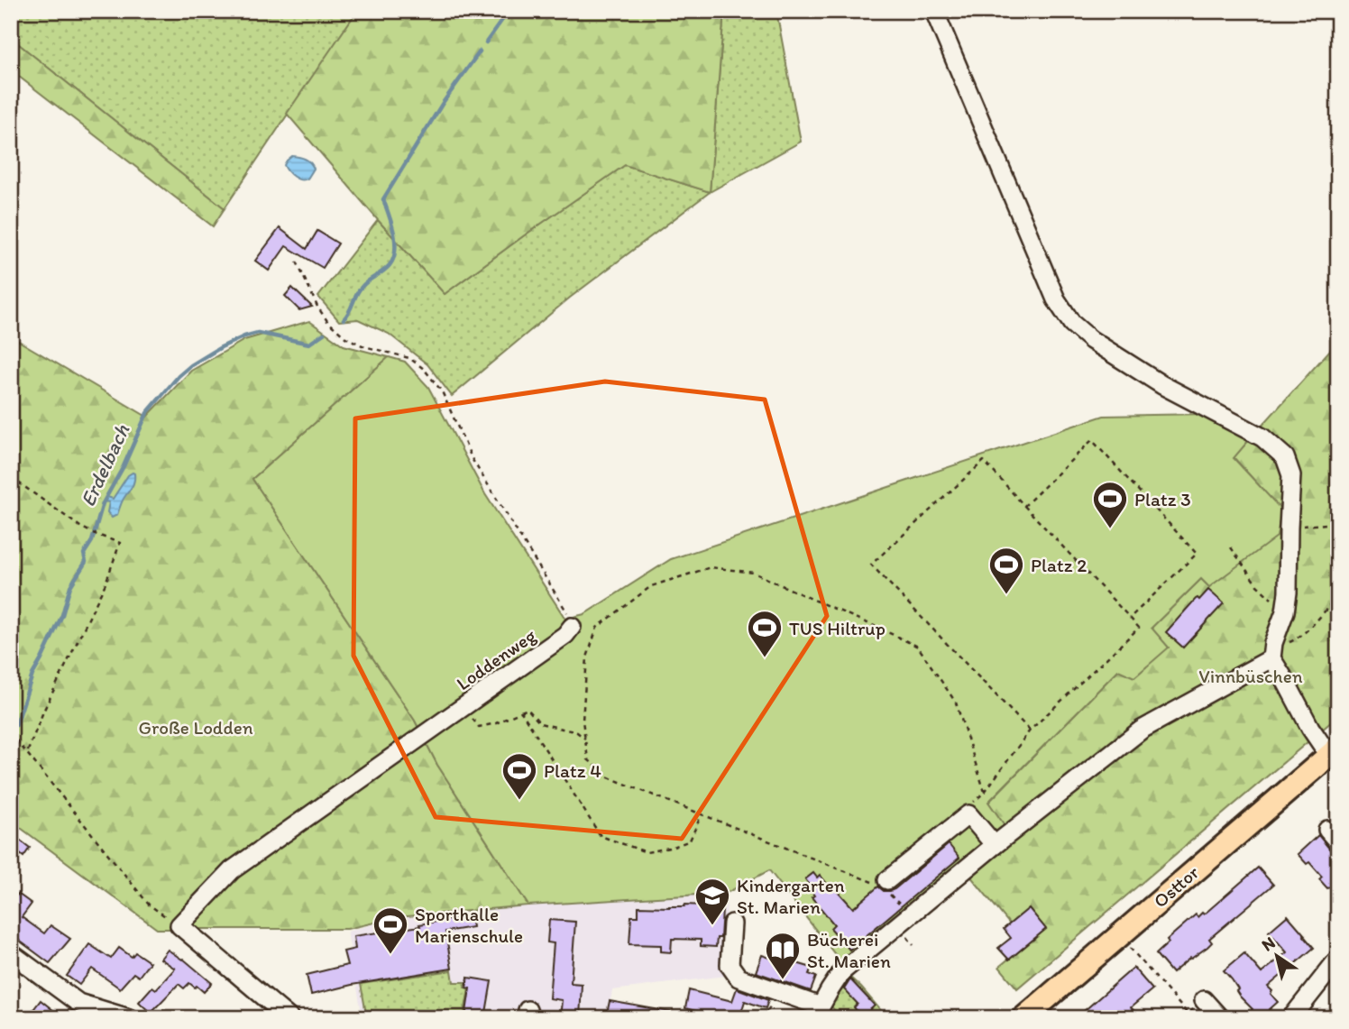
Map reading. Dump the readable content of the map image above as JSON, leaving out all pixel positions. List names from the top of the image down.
{
  "streets": {
    "main road": ["Osttor"],
    "street": ["Loddenweg"]
  },
  "water": ["Erdelbach"],
  "parks": ["Vinnbüschen", "Große Lodden"],
  "places": {
    "sports": [
      "Platz 3",
      "Platz 2",
      "TUS Hiltrup",
      "Platz 4",
      "Sporthalle Marienschule"
    ],
    "school or university": ["Kindergarten St. Marien"],
    "library": ["Bücherei St. Marien"]
  },
  "north": "top left"
}
